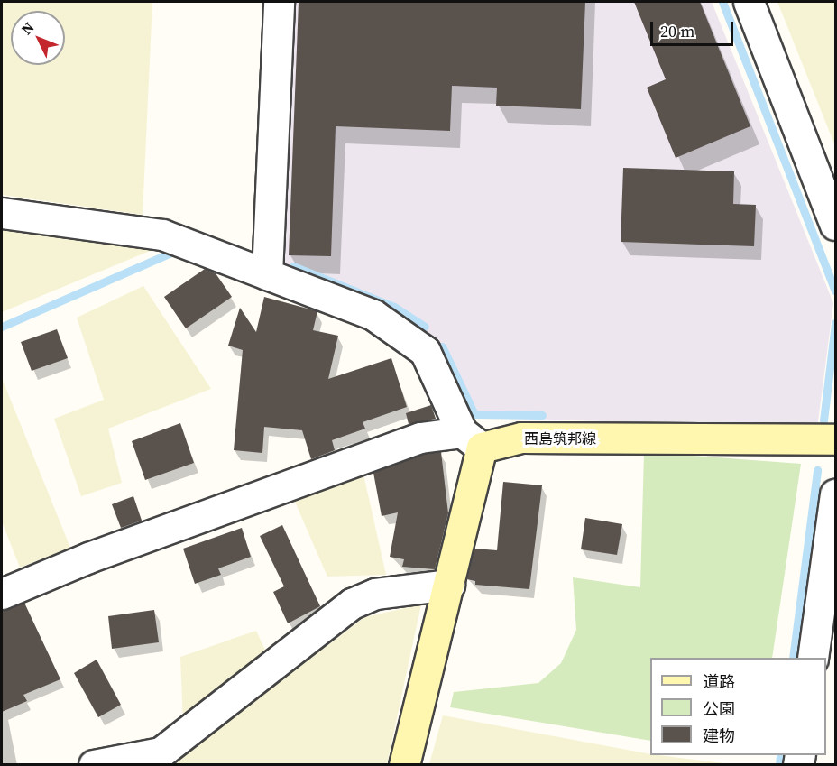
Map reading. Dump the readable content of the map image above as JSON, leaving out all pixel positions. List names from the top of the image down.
{
  "streets": {
    "main road": ["西島筑邦線"]
  },
  "legend": ["道路", "公園", "建物"],
  "scale_bar": "20 m",
  "north": "top left"
}
